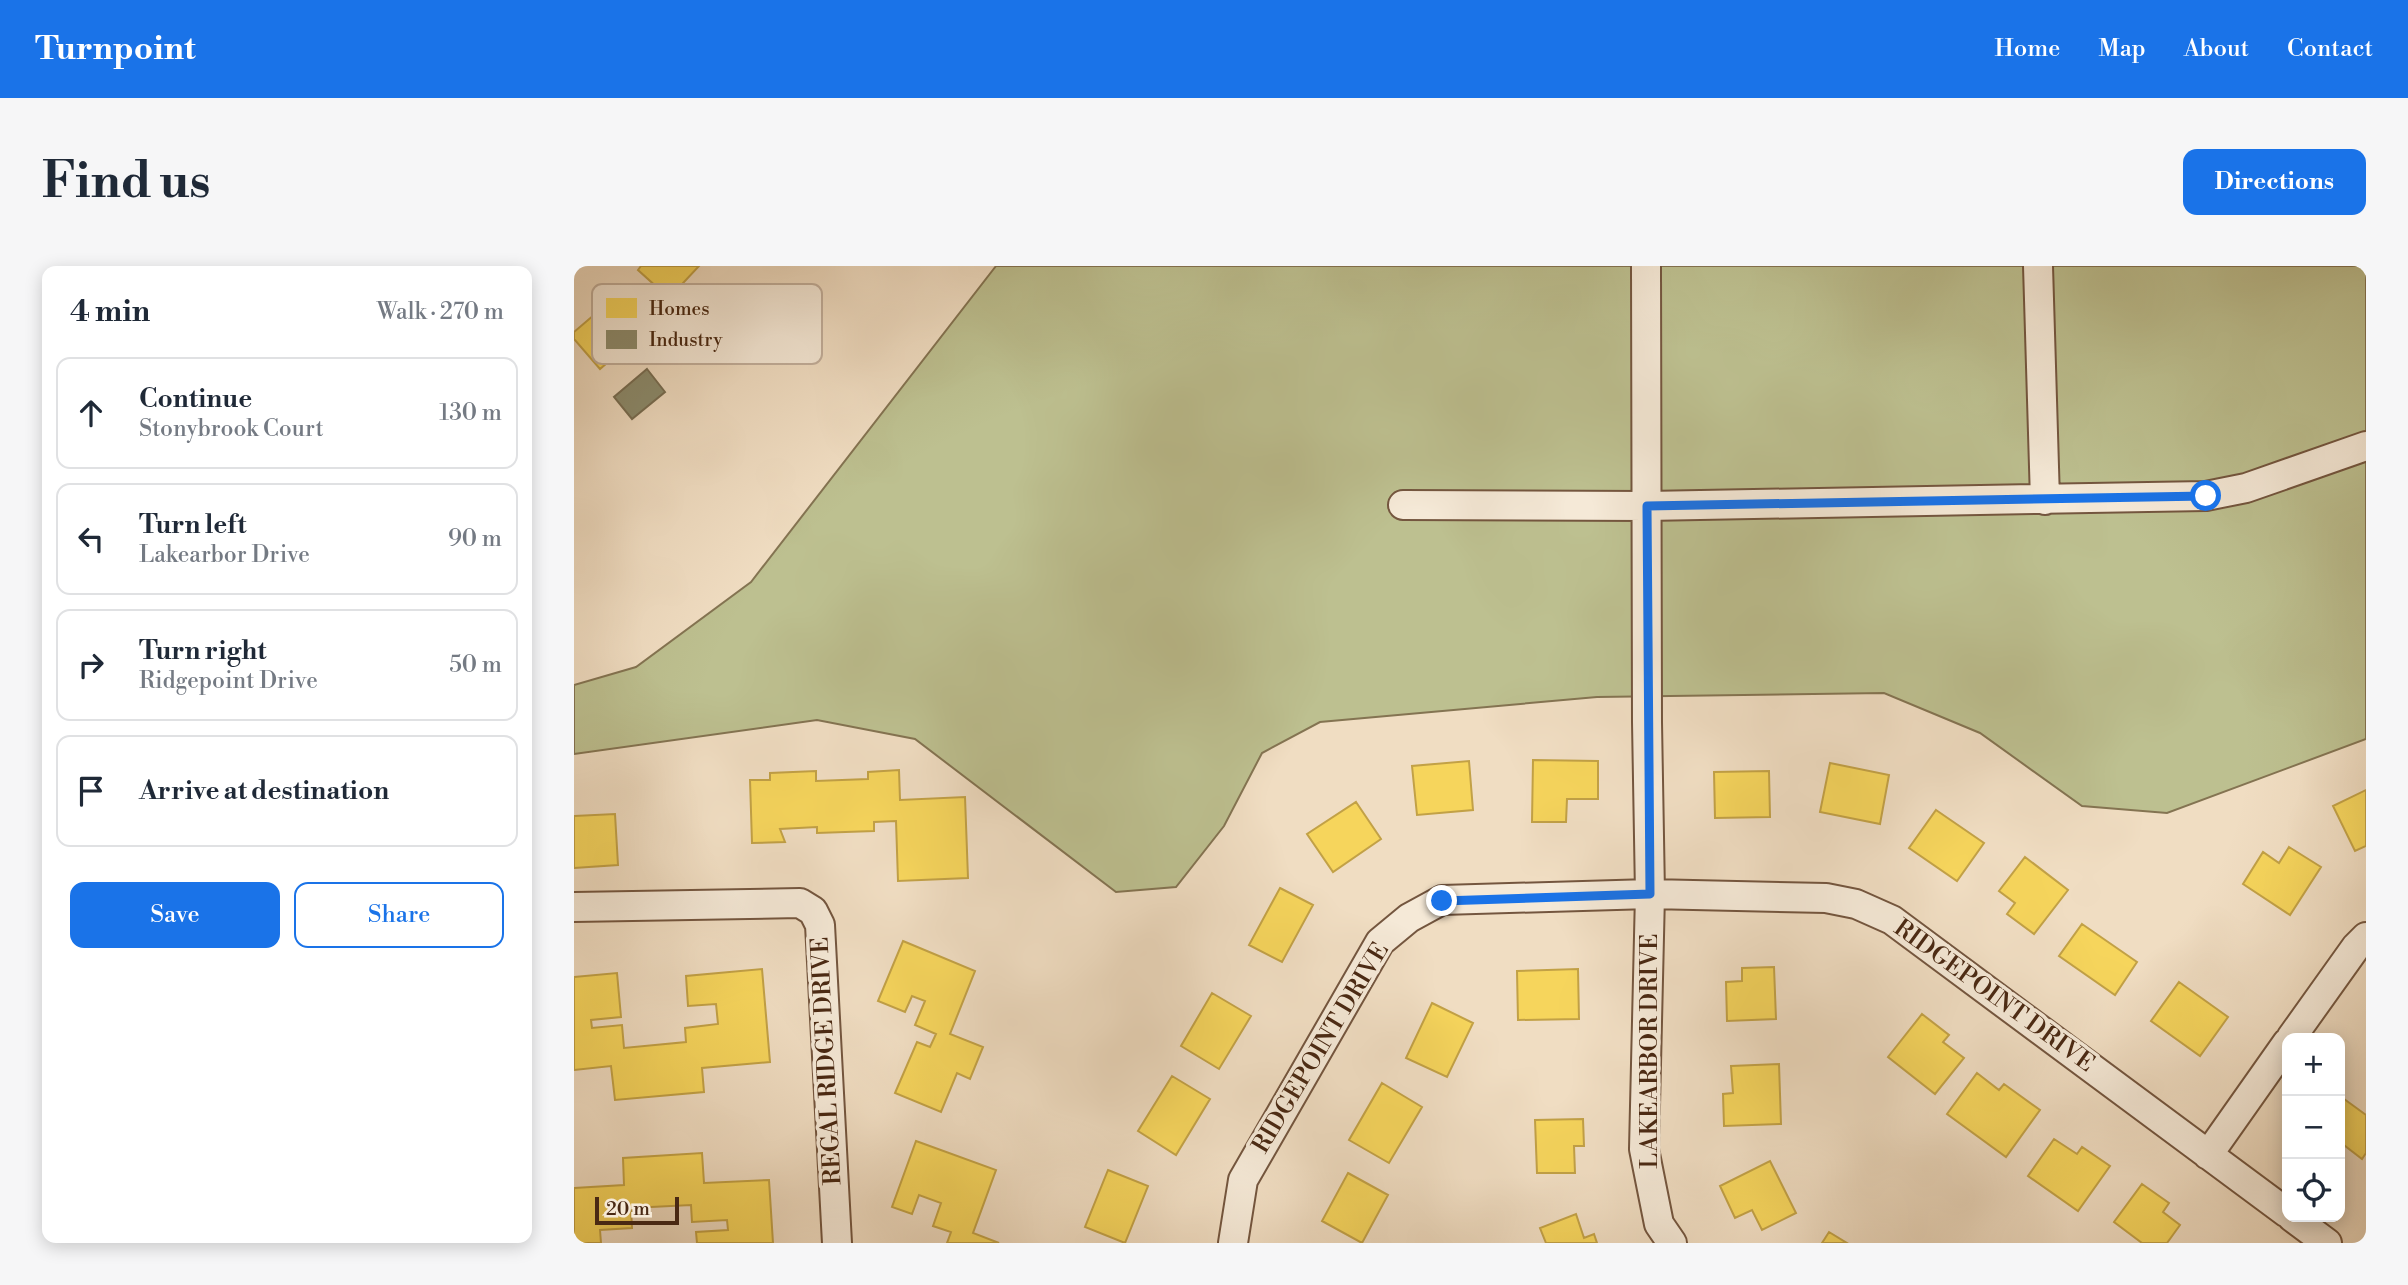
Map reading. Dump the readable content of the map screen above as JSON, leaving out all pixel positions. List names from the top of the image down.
{
  "streets": {
    "street": ["RIDGEPOINT DRIVE", "LAKEARBOR DRIVE", "REGAL RIDGE DRIVE"]
  },
  "crossings": [
    ["RIDGEPOINT DRIVE", "LAKEARBOR DRIVE"]
  ],
  "legend": ["Homes", "Industry"],
  "scale_bar": "20 m",
  "page": {
    "header": "Turnpoint",
    "nav": [
      "Home",
      "Map",
      "About",
      "Contact"
    ],
    "buttons": [
      "Directions",
      ["Save", "Share"]
    ],
    "title": "Find us",
    "heading": ["4 min", "Walk · 270 m"],
    "list": [
      ["Continue", "Stonybrook Court", "130 m"],
      ["Turn left", "Lakearbor Drive", "90 m"],
      ["Turn right", "Ridgepoint Drive", "50 m"],
      "Arrive at destination"
    ],
    "map_buttons": ["+", "−"],
    "scale": "20 m"
  }
}
